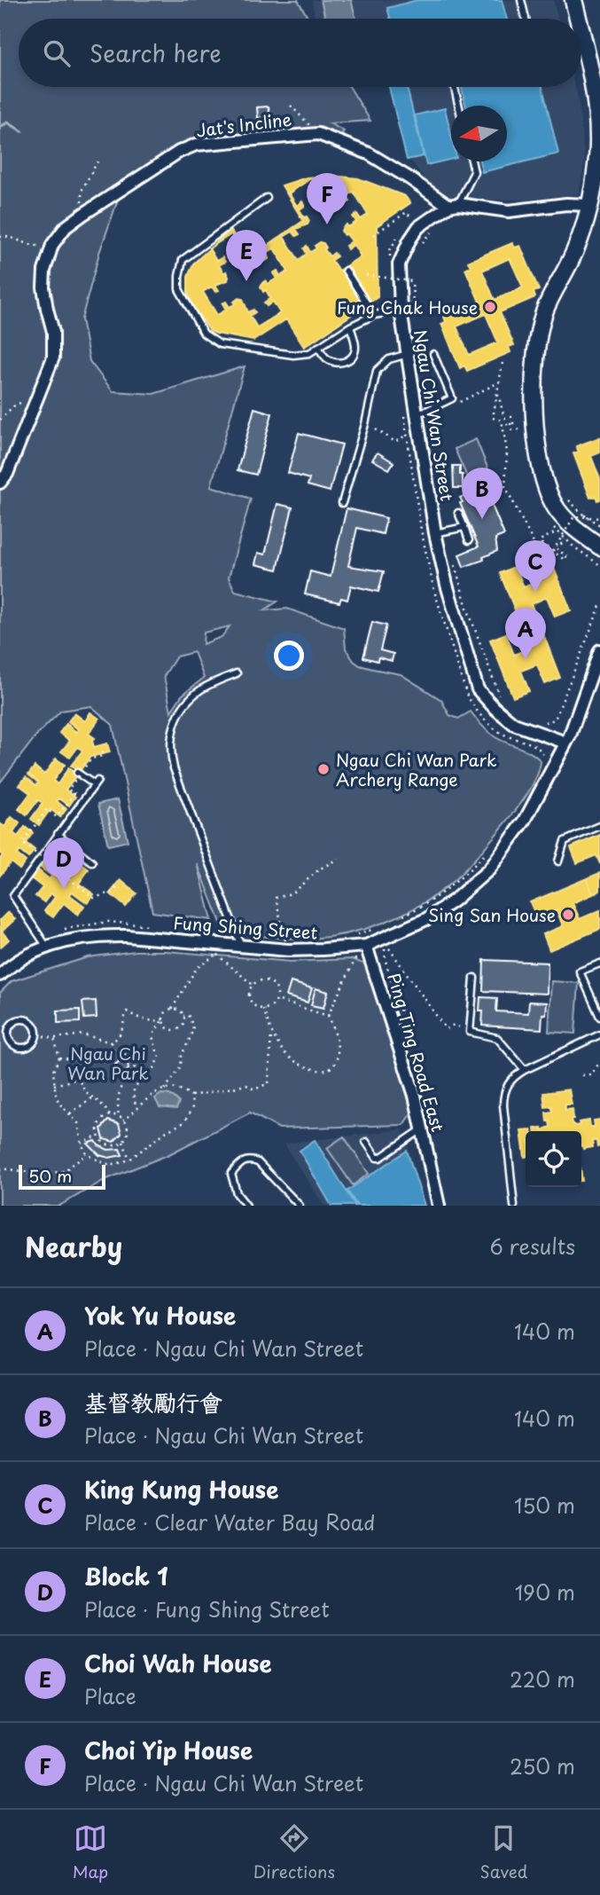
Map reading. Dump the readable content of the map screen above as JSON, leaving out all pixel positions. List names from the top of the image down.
{
  "streets": {
    "street": [
      "Jat's Incline",
      "Ngau Chi Wan Street",
      "Fung Shing Street",
      "Ping Ting Road East"
    ]
  },
  "crossings": [
    ["Jat's Incline", "Ngau Chi Wan Street"],
    ["Ngau Chi Wan Street", "Fung Shing Street"],
    ["Fung Shing Street", "Ping Ting Road East"]
  ],
  "parks": ["Ngau Chi Wan Park"],
  "places": ["Fung Chak House", "Ngau Chi Wan Park Archery Range", "Sing San House"],
  "scale_bar": "50 m",
  "north": "left",
  "page": {
    "search": "Search here",
    "pins": [
      "F",
      "E",
      "B",
      "C",
      "A",
      "D"
    ],
    "scale": "50 m",
    "heading": ["Nearby", "6 results"],
    "list": [
      {
        "mark": "A",
        "name": "Yok Yu House",
        "note": "Place · Ngau Chi Wan Street",
        "value": "140 m"
      },
      {
        "mark": "B",
        "name": "基督教勵行會",
        "note": "Place · Ngau Chi Wan Street",
        "value": "140 m"
      },
      {
        "mark": "C",
        "name": "King Kung House",
        "note": "Place · Clear Water Bay Road",
        "value": "150 m"
      },
      {
        "mark": "D",
        "name": "Block 1",
        "note": "Place · Fung Shing Street",
        "value": "190 m"
      },
      {
        "mark": "E",
        "name": "Choi Wah House",
        "note": "Place",
        "value": "220 m"
      },
      {
        "mark": "F",
        "name": "Choi Yip House",
        "note": "Place · Ngau Chi Wan Street",
        "value": "250 m"
      }
    ],
    "nav": ["Map", "Directions", "Saved"]
  }
}
